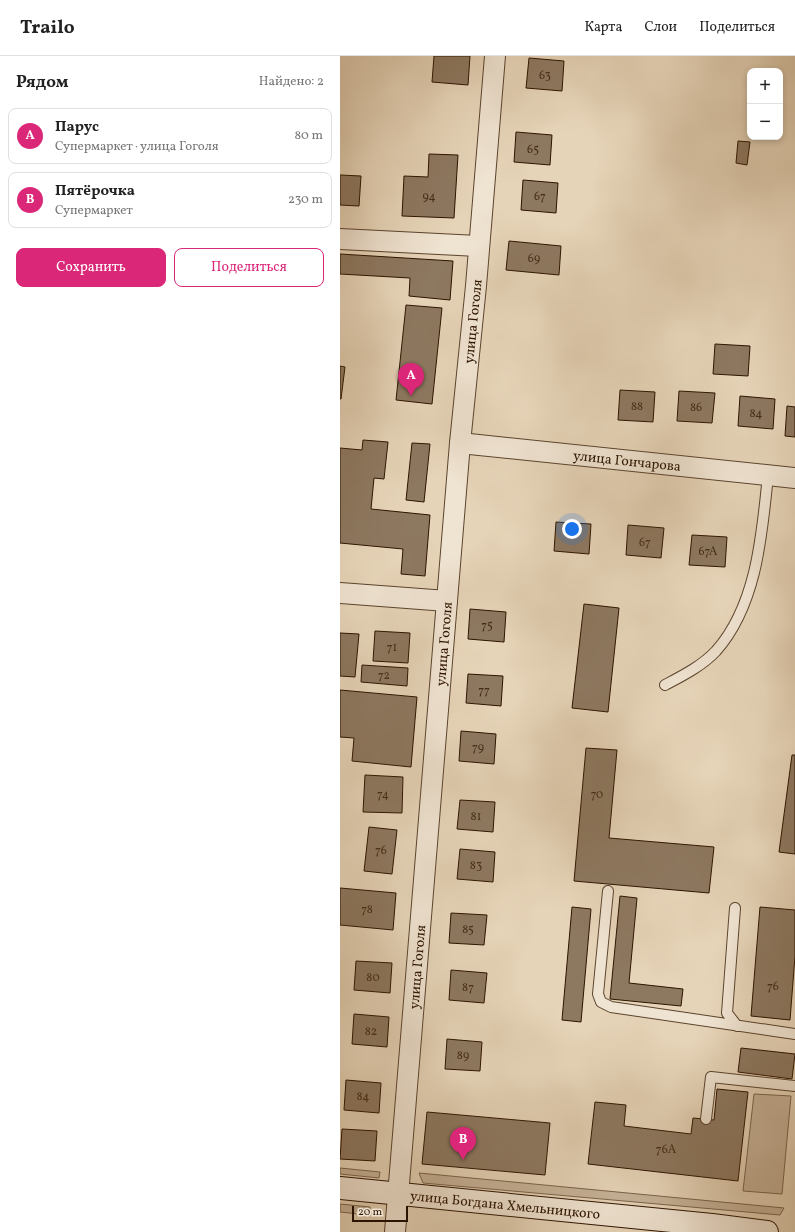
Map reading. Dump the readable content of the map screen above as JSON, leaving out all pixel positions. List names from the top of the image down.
{
  "streets": {
    "main road": ["улица Богдана Хмельницкого"],
    "street": ["улица Гоголя", "улица Гончарова"]
  },
  "crossings": [
    ["улица Гоголя", "улица Гончарова"],
    ["улица Гоголя", "улица Богдана Хмельницкого"]
  ],
  "house_numbers": [
    "63",
    "65",
    "94",
    "67",
    "69",
    "88",
    "86",
    "84",
    "67",
    "67А",
    "75",
    "71",
    "72",
    "77",
    "79",
    "74",
    "70",
    "81",
    "76",
    "83",
    "78",
    "85",
    "80",
    "76",
    "87",
    "82",
    "89",
    "84",
    "76А"
  ],
  "scale_bar": "20 m",
  "page": {
    "header": "Trailo",
    "nav": ["Карта", "Слои", "Поделиться"],
    "heading": ["Рядом", "Найдено: 2"],
    "map_buttons": ["+", "−"],
    "list": [
      {
        "mark": "A",
        "name": "Парус",
        "note": "Супермаркет · улица Гоголя",
        "value": "80 m"
      },
      {
        "mark": "B",
        "name": "Пятёрочка",
        "note": "Супермаркет",
        "value": "230 m"
      }
    ],
    "buttons": ["Сохранить", "Поделиться"],
    "pins": ["A", "B"],
    "scale": "20 m"
  }
}
